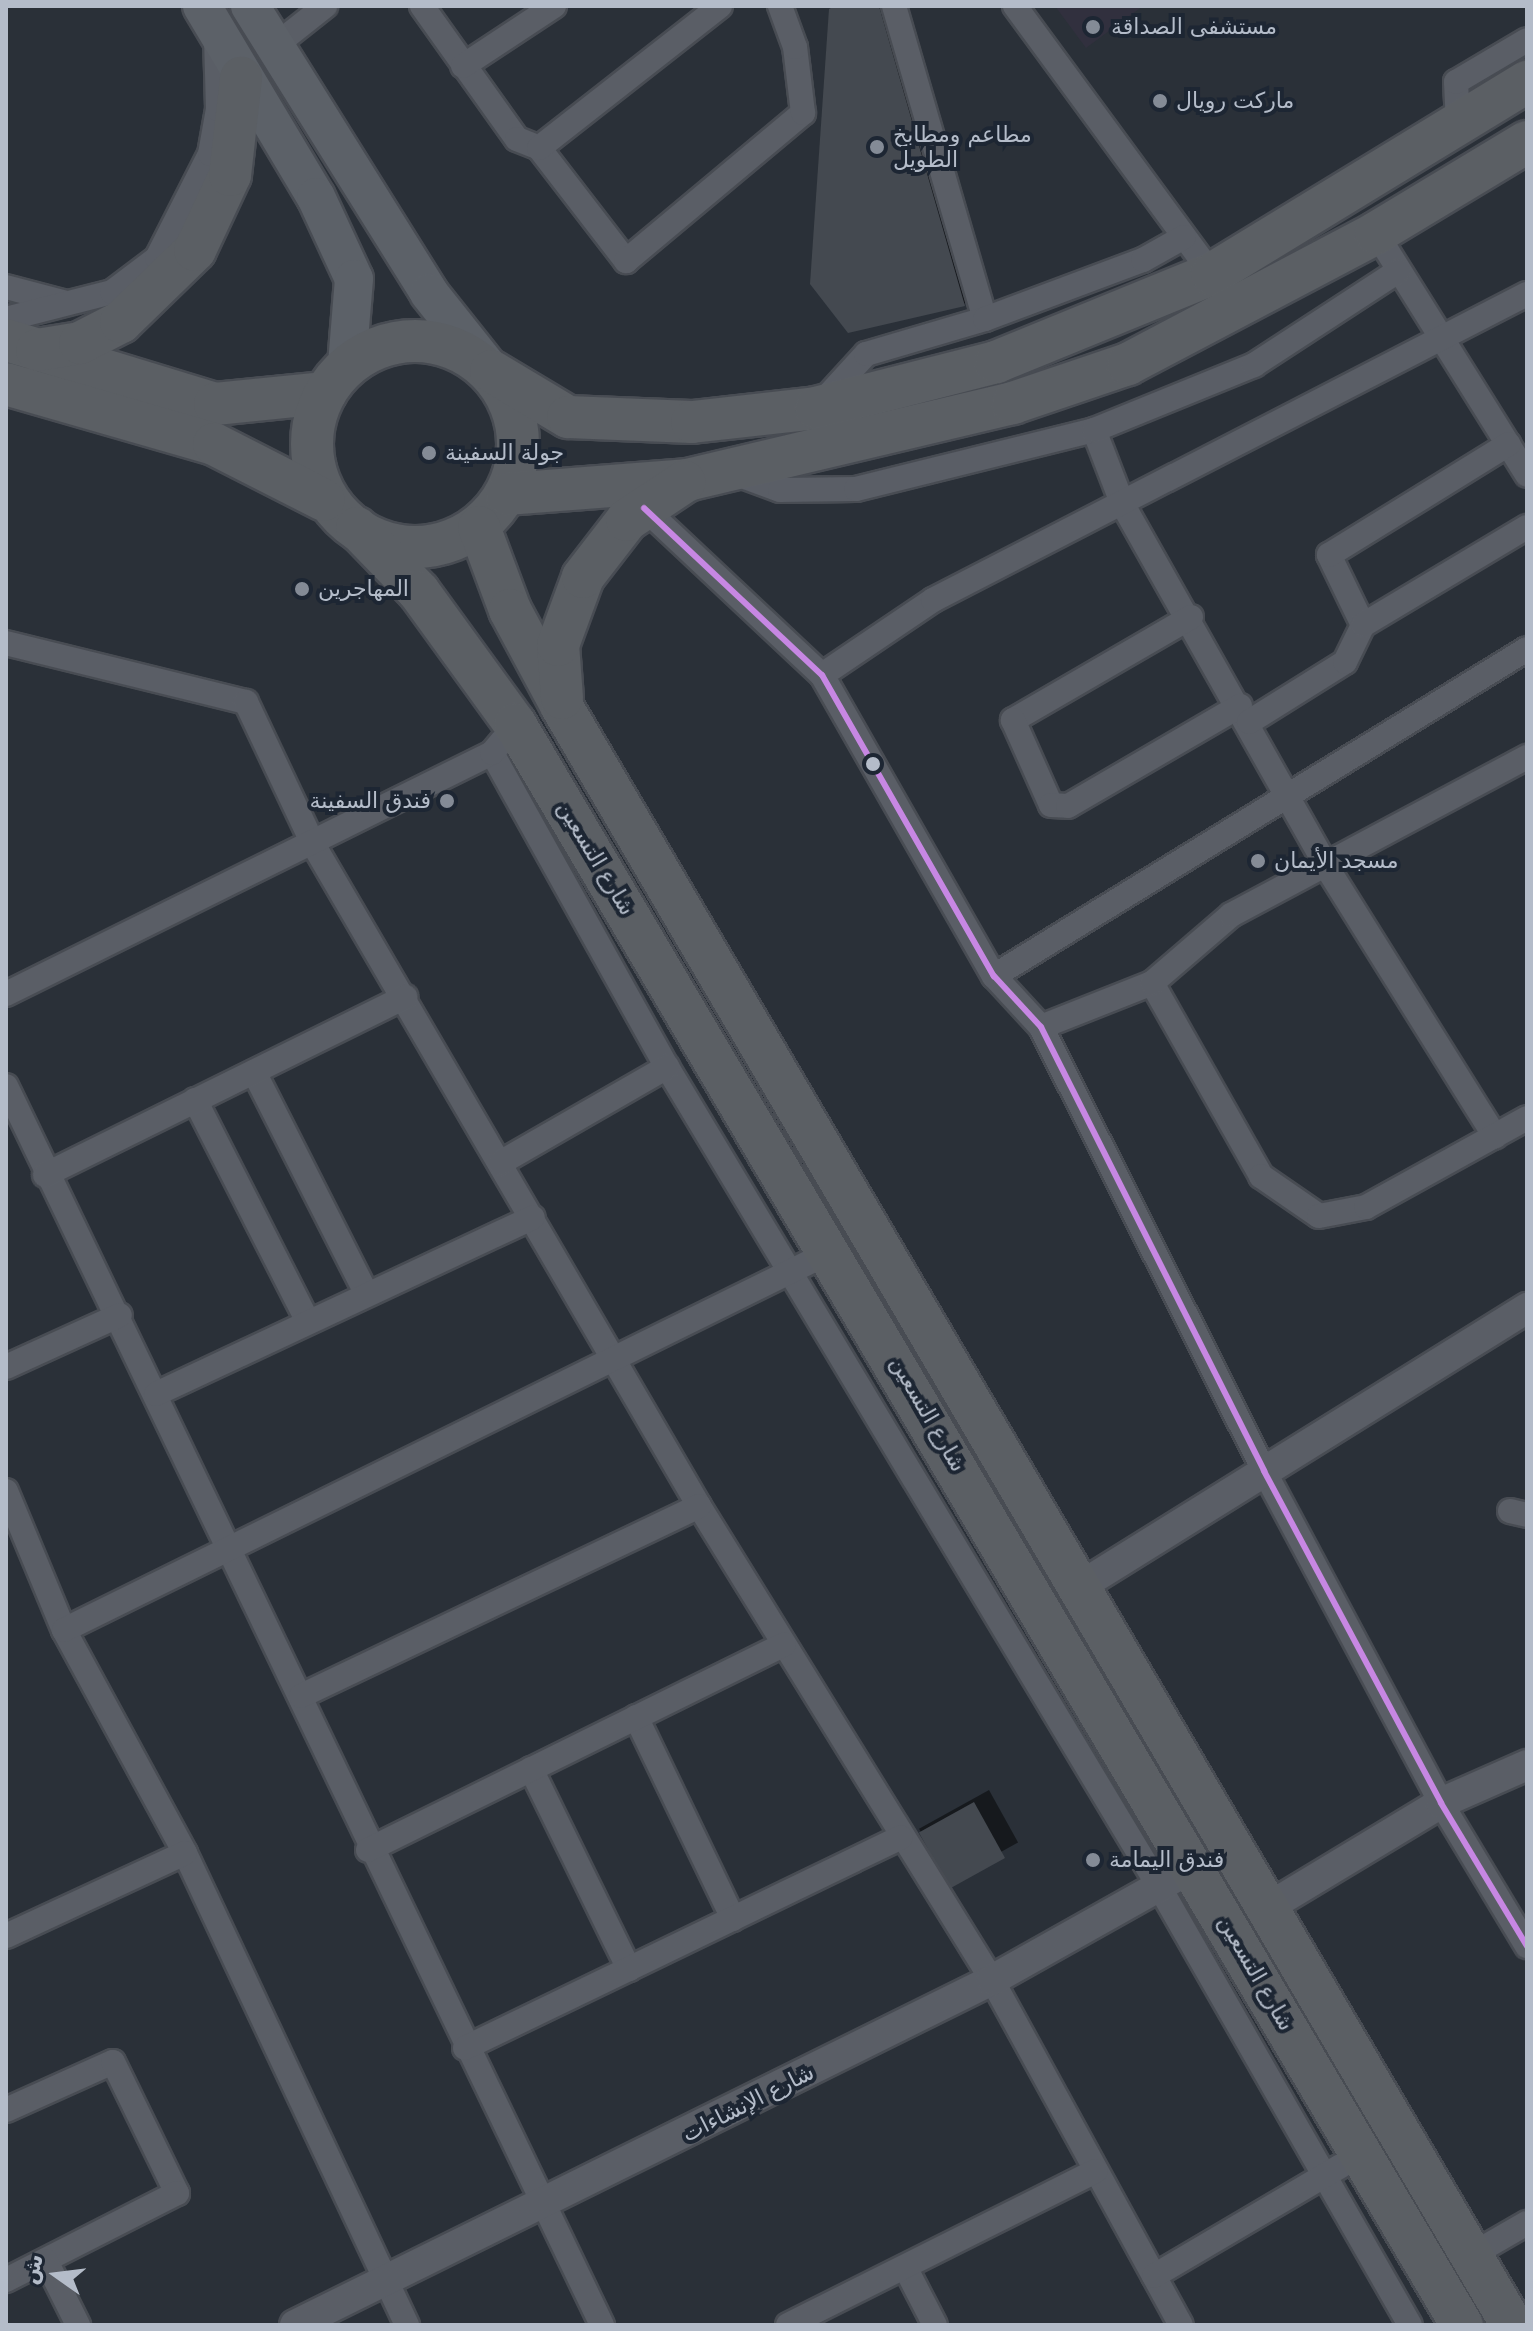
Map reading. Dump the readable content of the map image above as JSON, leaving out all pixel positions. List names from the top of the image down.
{
  "streets": {
    "highway": ["شارع التسعين"],
    "street": ["شارع الإنشاءات"]
  },
  "crossings": [
    ["شارع التسعين", "شارع الإنشاءات"]
  ],
  "places": [
    "مستشفى الصداقة",
    "ماركت رويال",
    "مطاعم ومطابخ الطويل",
    "جولة السفينة",
    "المهاجرين",
    "فندق السفينة",
    "مسجد الأيمان",
    "فندق اليمامة"
  ],
  "north": "left"
}
